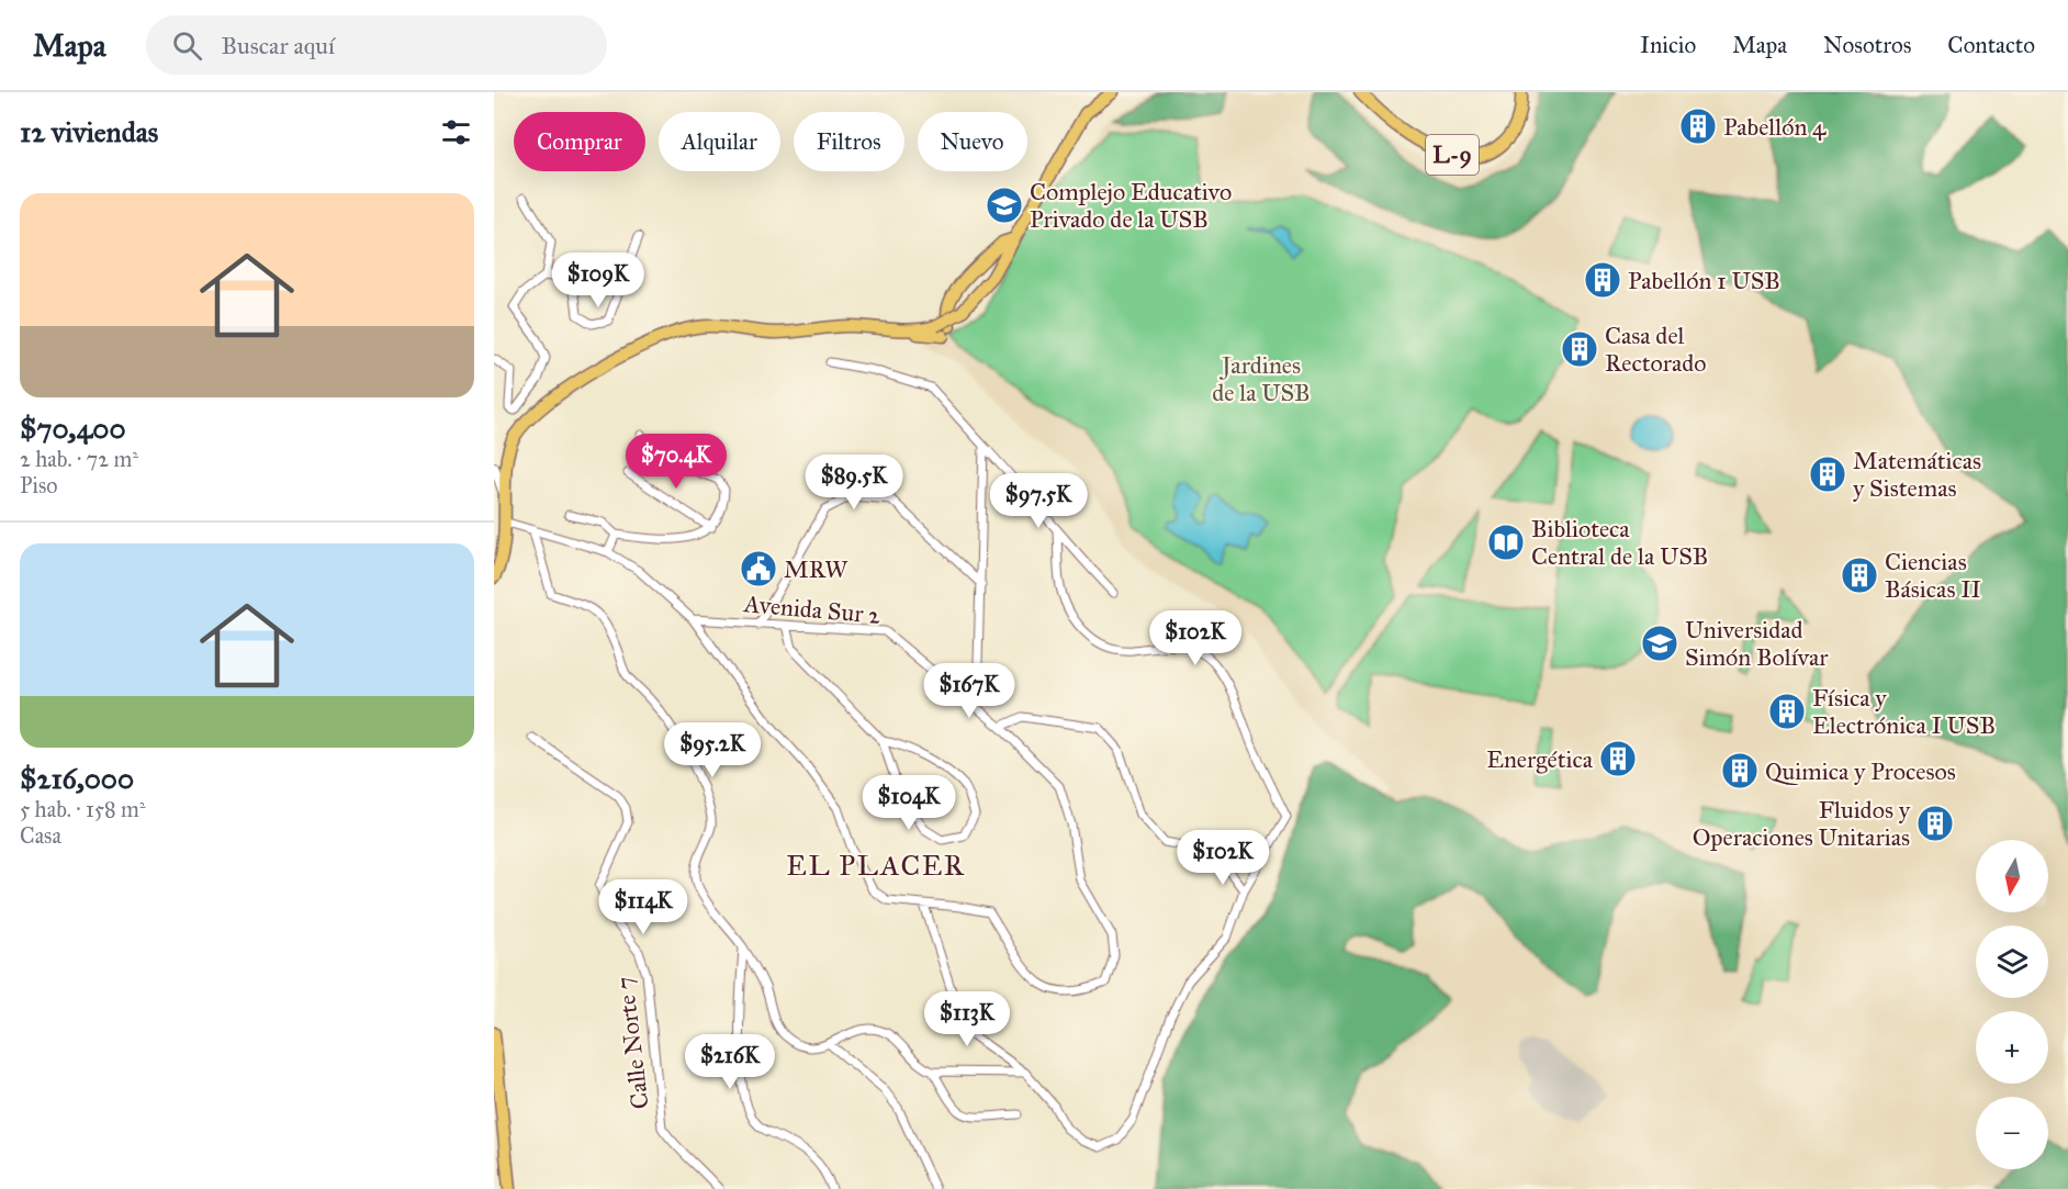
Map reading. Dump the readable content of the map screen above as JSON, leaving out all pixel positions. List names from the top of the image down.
{
  "streets": {
    "main road": ["L-9"],
    "street": ["Avenida Sur 2", "Calle Norte 7"]
  },
  "districts": ["EL PLACER"],
  "parks": ["Jardines de la USB"],
  "places": {
    "building": [
      "Pabellón 4",
      "Pabellón 1 USB",
      "Casa del Rectorado",
      "Matemáticas y Sistemas",
      "Ciencias Básicas II",
      "Física y Electrónica I USB",
      "Energética",
      "Quimica y Procesos",
      "Fluidos y Operaciones Unitarias"
    ],
    "school or university": ["Complejo Educativo Privado de la USB", "Universidad Simón Bolívar"],
    "library": ["Biblioteca Central de la USB"],
    "public building": ["MRW"]
  },
  "north": "bottom",
  "page": {
    "header": "Mapa",
    "search": "Buscar aquí",
    "nav": [
      "Inicio",
      "Mapa",
      "Nosotros",
      "Contacto"
    ],
    "heading": "12 viviendas",
    "chip": [
      "Comprar",
      "Alquilar",
      "Filtros",
      "Nuevo"
    ],
    "list": [
      {
        "name": "$70,400",
        "note": "2 hab. · 72 m² · Piso"
      },
      {
        "name": "$216,000",
        "note": "5 hab. · 158 m² · Casa"
      }
    ],
    "price": [
      "$109K",
      "$70.4K",
      "$89.5K",
      "$97.5K",
      "$102K",
      "$167K",
      "$95.2K",
      "$104K",
      "$102K",
      "$114K",
      "$113K",
      "$216K"
    ],
    "map_buttons": ["+", "−"]
  }
}
